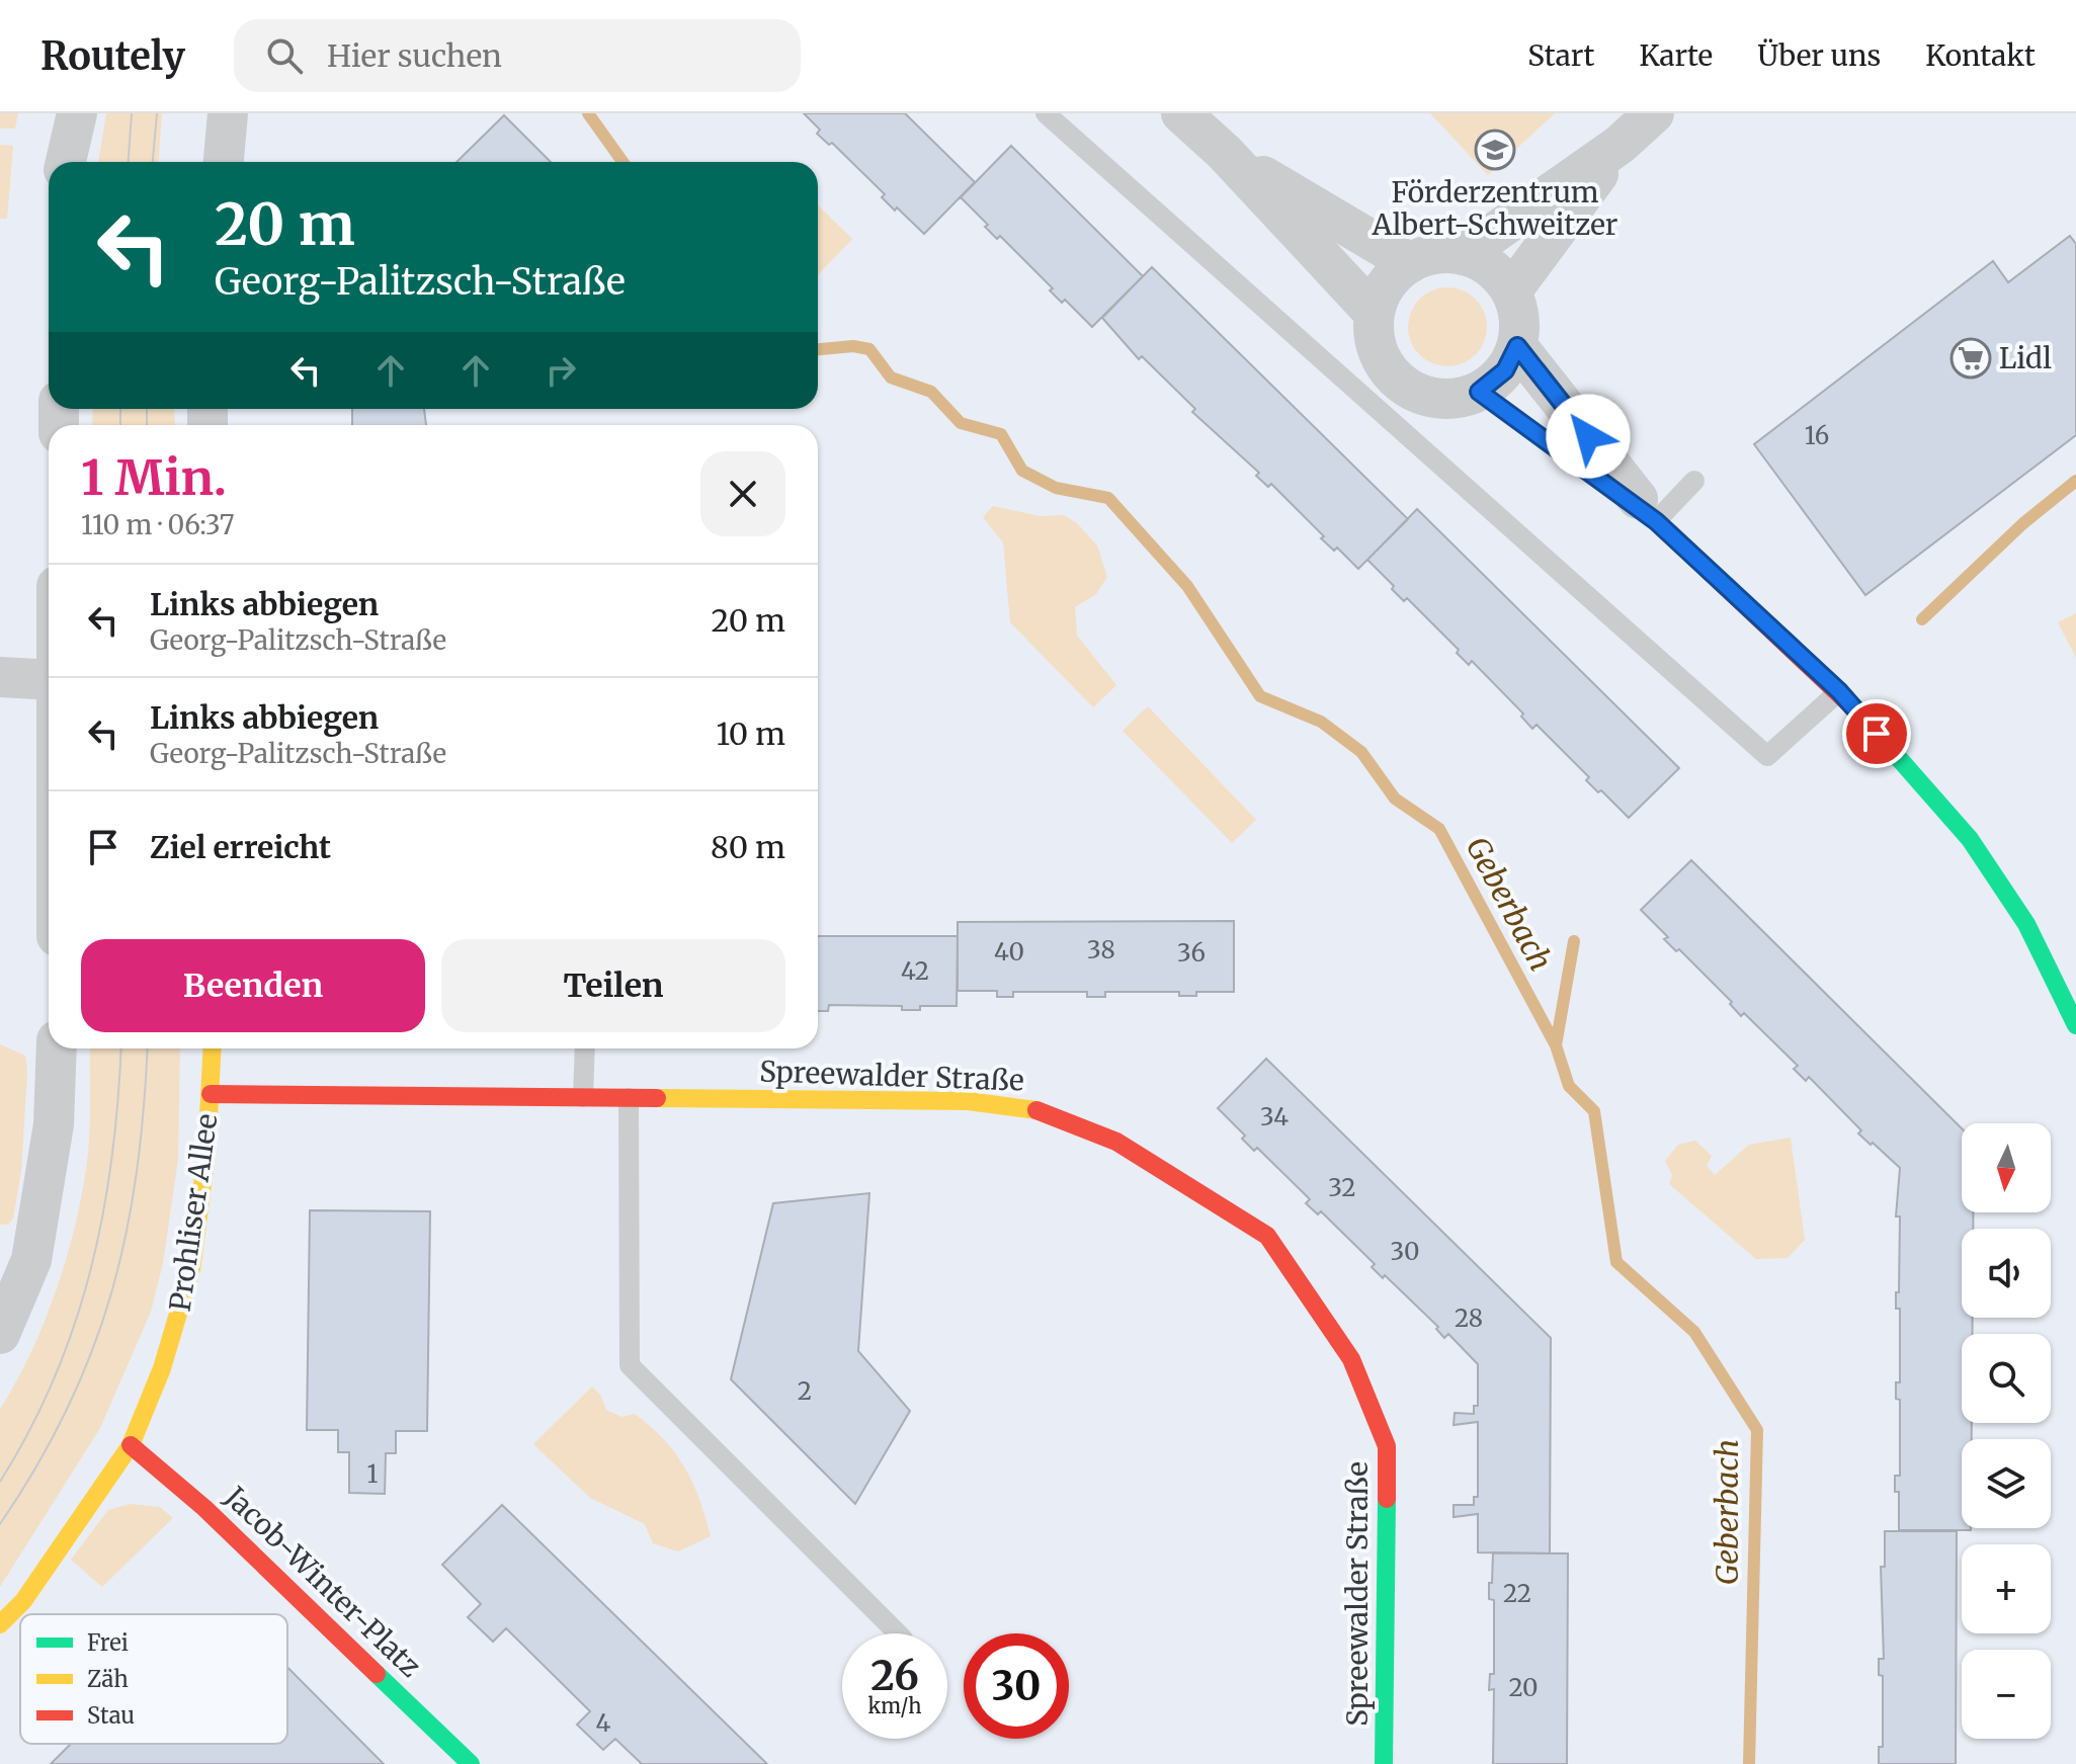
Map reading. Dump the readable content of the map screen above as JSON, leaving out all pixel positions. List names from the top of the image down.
{
  "streets": {
    "street": ["Spreewalder Straße", "Prohliser Allee", "Jacob-Winter-Platz"]
  },
  "crossings": [
    ["Spreewalder Straße", "Prohliser Allee"],
    ["Prohliser Allee", "Jacob-Winter-Platz"]
  ],
  "water": ["Geberbach"],
  "places": {
    "school or university": ["Förderzentrum Albert-Schweitzer"],
    "supermarket": ["Lidl"]
  },
  "house_numbers": [
    "16",
    "38",
    "40",
    "36",
    "42",
    "34",
    "32",
    "30",
    "28",
    "2",
    "1",
    "22",
    "20",
    "4"
  ],
  "legend": ["Frei", "Zäh", "Stau"],
  "north": "bottom",
  "page": {
    "header": "Routely",
    "search": "Hier suchen",
    "nav": [
      "Start",
      "Karte",
      "Über uns",
      "Kontakt"
    ],
    "turn": ["20 m", "Georg-Palitzsch-Straße"],
    "heading": ["1 Min.", "110 m · 06:37"],
    "list": [
      {
        "name": "Links abbiegen",
        "note": "Georg-Palitzsch-Straße",
        "value": "20 m"
      },
      {
        "name": "Links abbiegen",
        "note": "Georg-Palitzsch-Straße",
        "value": "10 m"
      },
      {
        "name": "Ziel erreicht",
        "value": "80 m"
      }
    ],
    "buttons": ["Beenden", "Teilen"],
    "map_buttons": ["+", "−"],
    "speed": "26 km/h",
    "limit": "30"
  }
}
